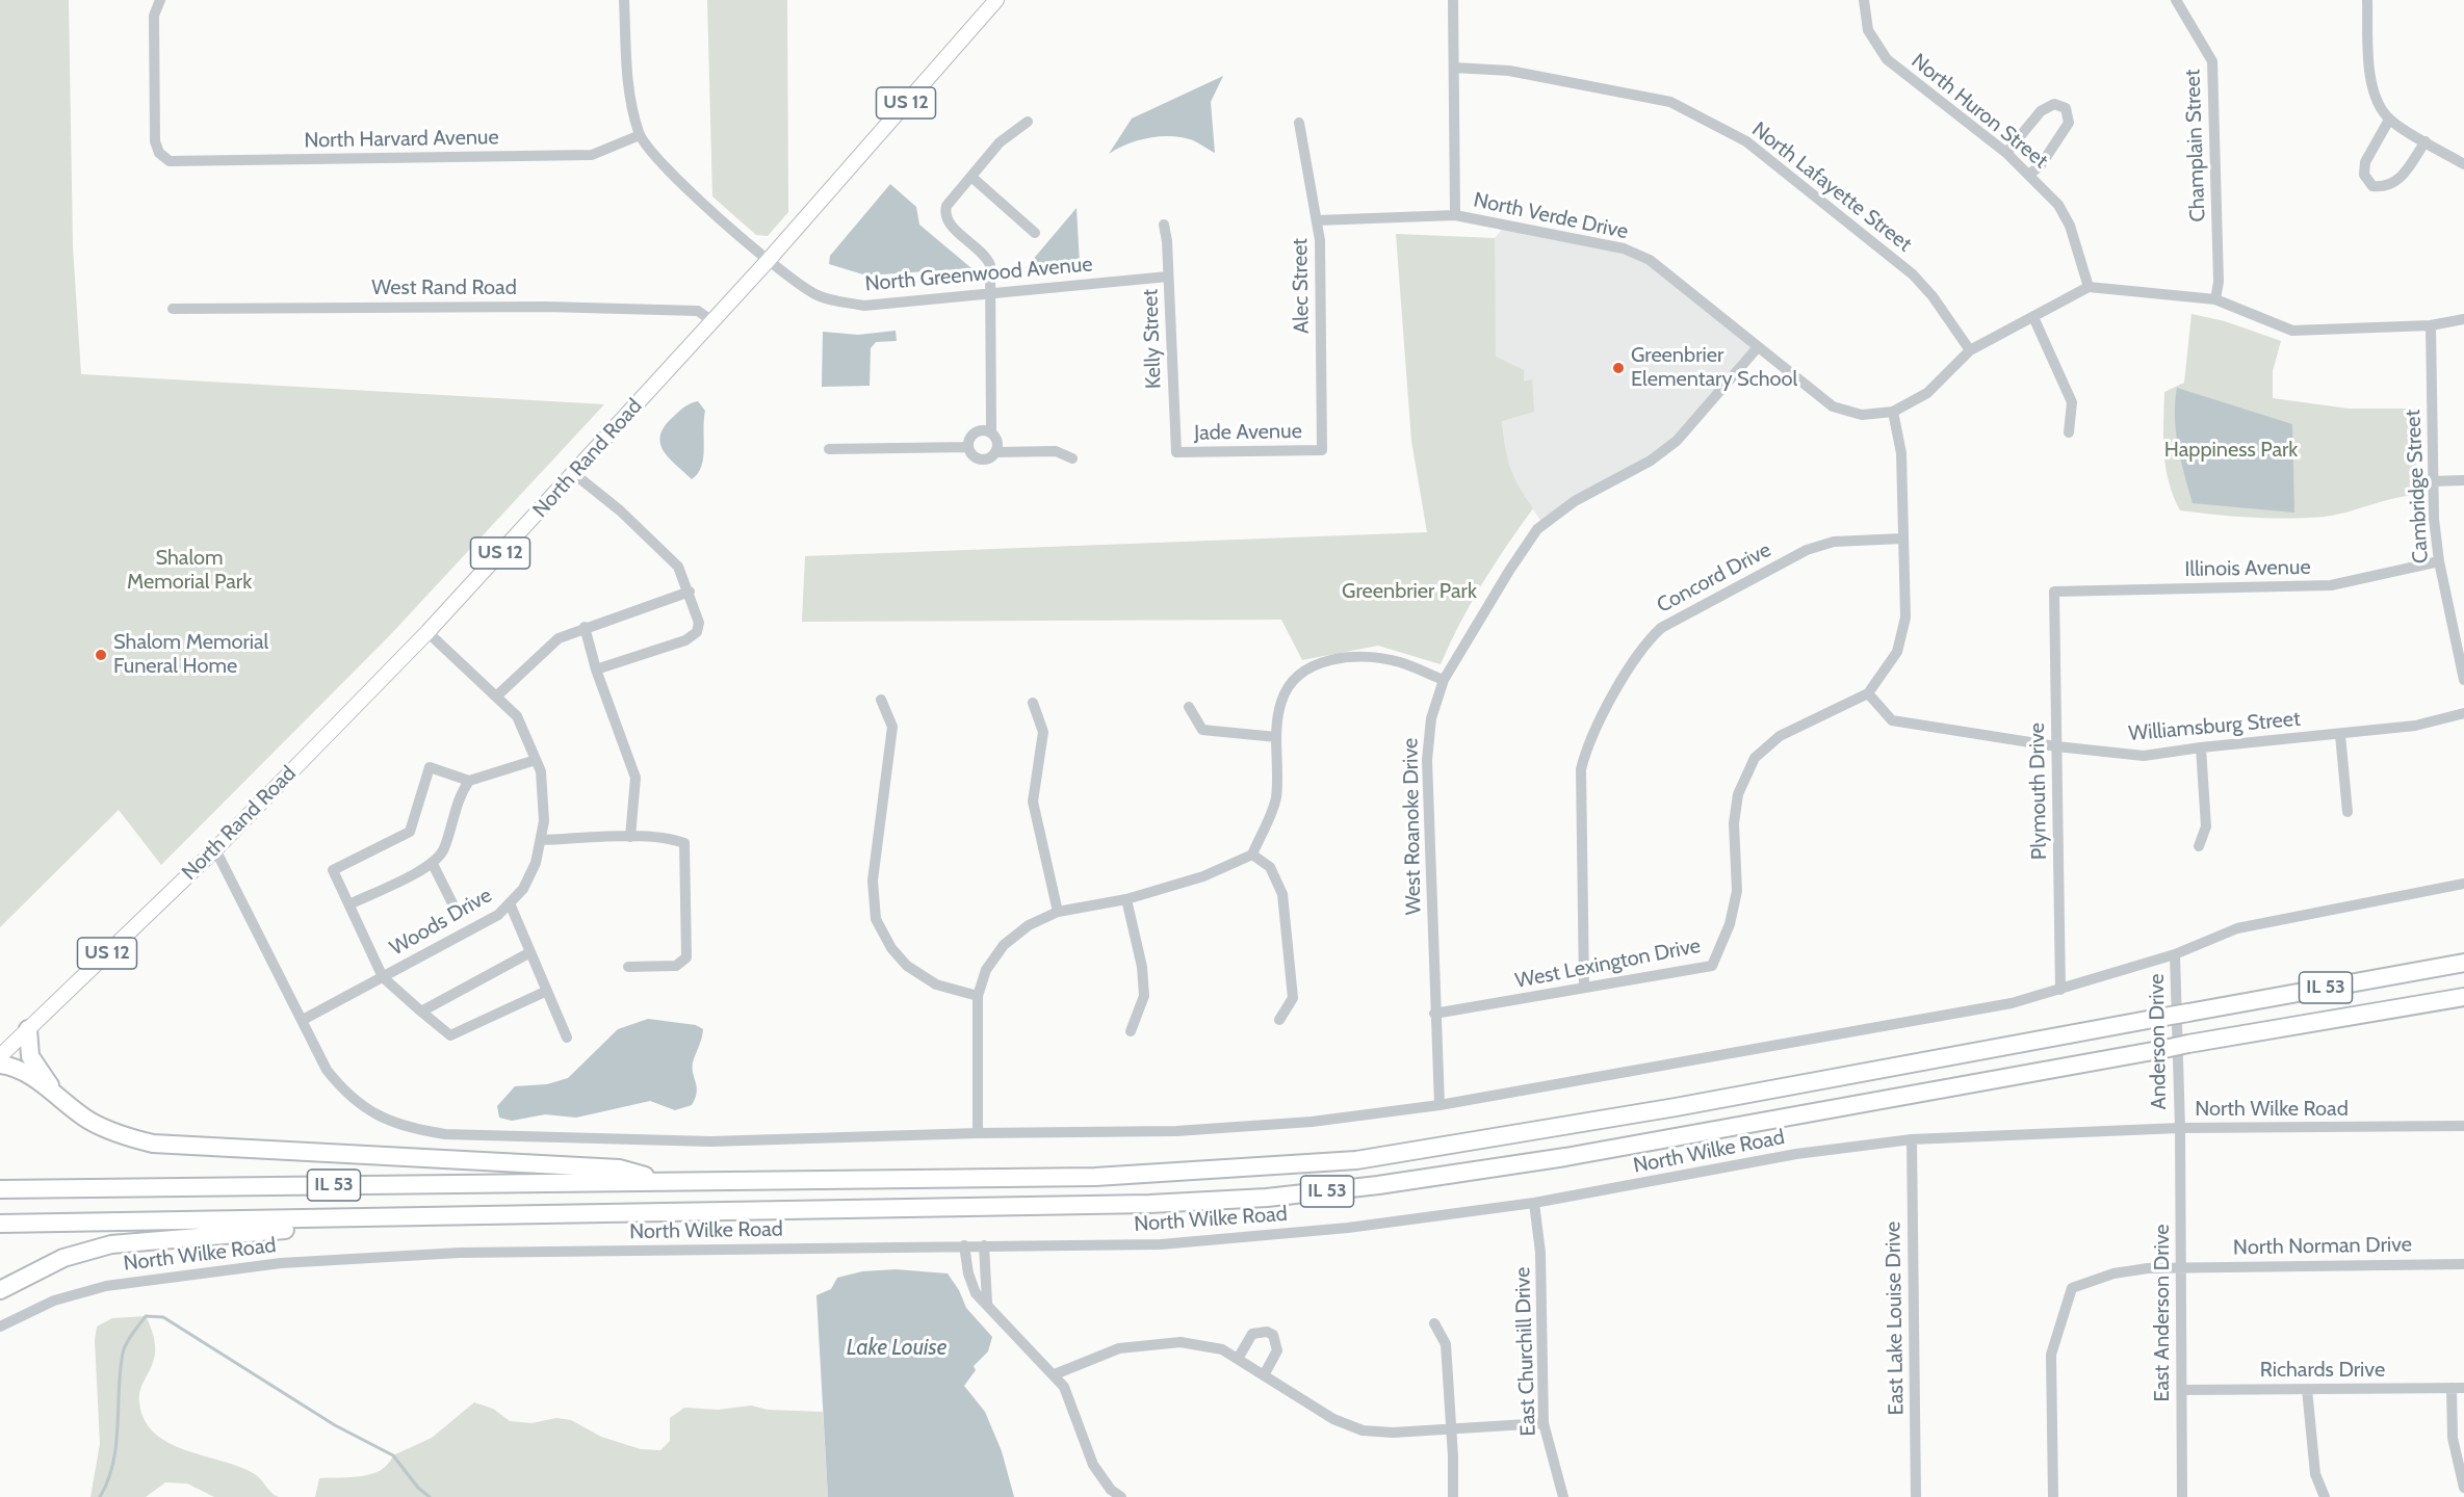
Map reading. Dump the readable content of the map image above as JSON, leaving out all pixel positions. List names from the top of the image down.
{
  "streets": {
    "highway": ["IL 53"],
    "main road": ["US 12", "North Rand Road"],
    "street": [
      "North Huron Street",
      "North Harvard Avenue",
      "Champlain Street",
      "North Lafayette Street",
      "North Verde Drive",
      "North Greenwood Avenue",
      "Alec Street",
      "West Rand Road",
      "Kelly Street",
      "Jade Avenue",
      "Cambridge Street",
      "Illinois Avenue",
      "Concord Drive",
      "Williamsburg Street",
      "Plymouth Drive",
      "West Roanoke Drive",
      "Woods Drive",
      "West Lexington Drive",
      "Anderson Drive",
      "North Wilke Road",
      "North Norman Drive",
      "East Anderson Drive",
      "East Lake Louise Drive",
      "East Churchill Drive",
      "Richards Drive"
    ]
  },
  "crossings": [
    ["North Huron Street", "North Verde Drive"],
    ["North Harvard Avenue", "North Greenwood Avenue"],
    ["North Lafayette Street", "North Verde Drive"],
    ["North Verde Drive", "Alec Street"],
    ["North Verde Drive", "West Roanoke Drive"],
    ["North Verde Drive", "West Lexington Drive"],
    ["North Greenwood Avenue", "Kelly Street"],
    ["North Greenwood Avenue", "North Rand Road"],
    ["Alec Street", "Jade Avenue"],
    ["West Rand Road", "North Rand Road"],
    ["Kelly Street", "Jade Avenue"],
    ["North Rand Road", "Woods Drive"],
    ["Cambridge Street", "Illinois Avenue"],
    ["Illinois Avenue", "Plymouth Drive"],
    ["Concord Drive", "West Lexington Drive"],
    ["Williamsburg Street", "Plymouth Drive"],
    ["Williamsburg Street", "West Lexington Drive"],
    ["West Roanoke Drive", "West Lexington Drive"],
    ["Anderson Drive", "North Wilke Road"],
    ["Anderson Drive", "East Anderson Drive"],
    ["North Wilke Road", "East Anderson Drive"],
    ["North Wilke Road", "East Lake Louise Drive"],
    ["North Wilke Road", "East Churchill Drive"],
    ["North Norman Drive", "East Anderson Drive"],
    ["East Anderson Drive", "Richards Drive"]
  ],
  "water": ["Lake Louise"],
  "parks": ["Happiness Park", "Shalom Memorial Park", "Greenbrier Park"],
  "places": ["Greenbrier Elementary School", "Shalom Memorial Funeral Home"]
}
